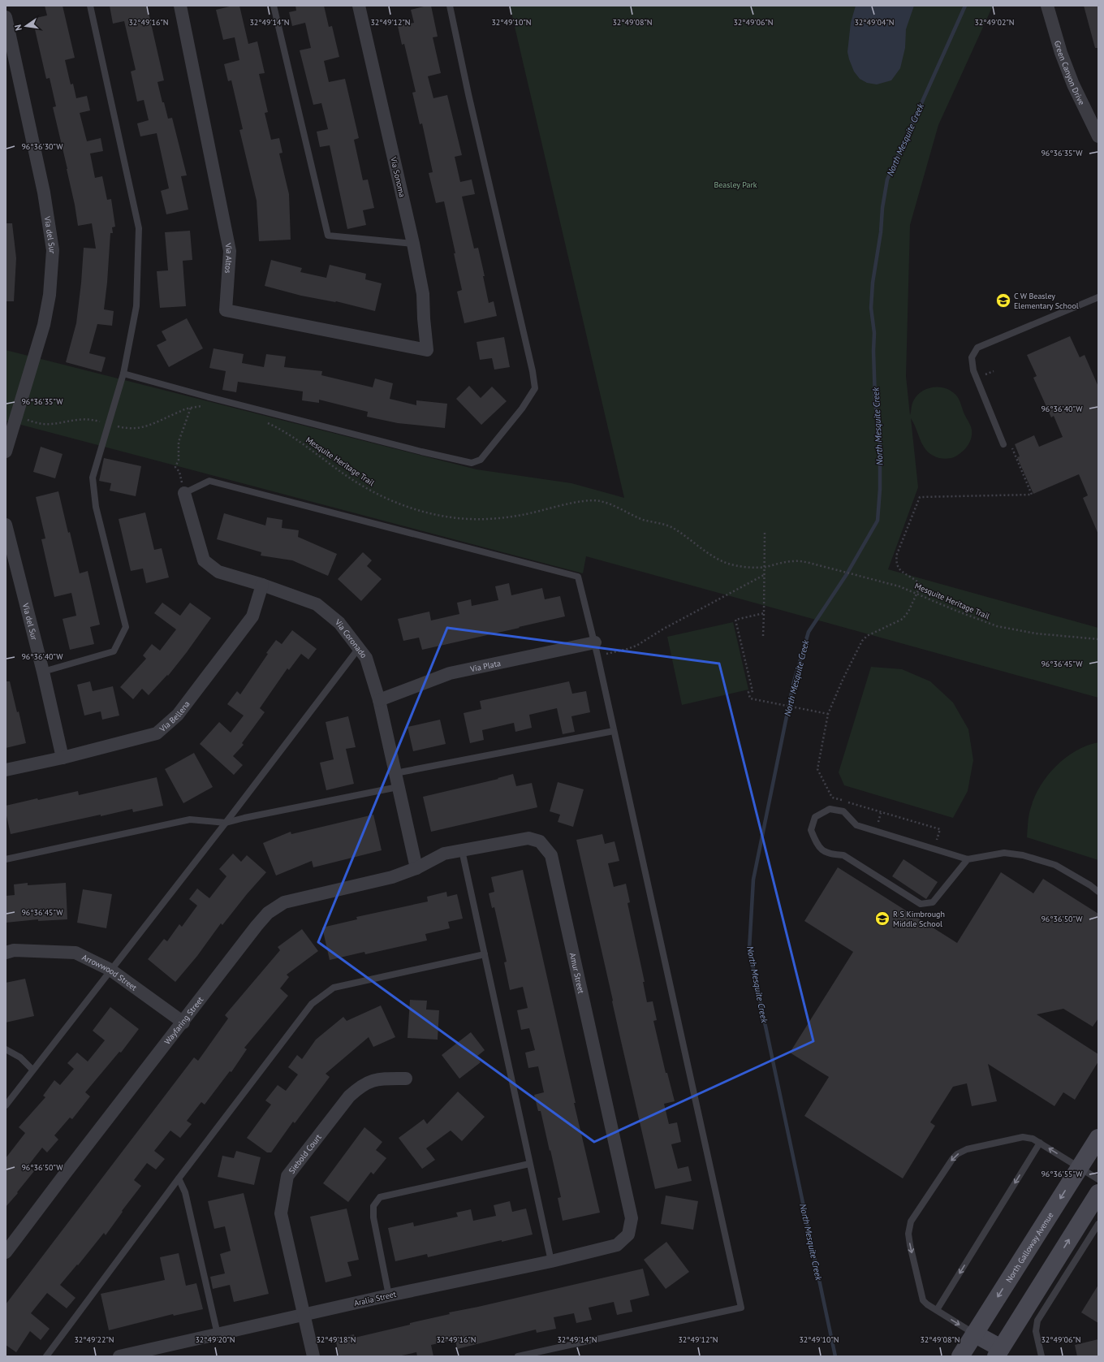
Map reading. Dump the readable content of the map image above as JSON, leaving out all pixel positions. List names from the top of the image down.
{
  "streets": {
    "main road": ["North Galloway Avenue"],
    "street": [
      "Green Canyon Drive",
      "Via Sonoma",
      "Via del Sur",
      "Via Altos",
      "Via Coronado",
      "Via Plata",
      "Via Bellena",
      "Arrowwood Street",
      "Amur Street",
      "Wayfaring Street",
      "Siebold Court",
      "Aralia Street"
    ],
    "path": ["Mesquite Heritage Trail"]
  },
  "crossings": [
    ["Via Sonoma", "Via Altos"],
    ["Via del Sur", "Via Bellena"],
    ["Via Coronado", "Via Plata"],
    ["Via Coronado", "Via Bellena"],
    ["Via Coronado", "Amur Street"],
    ["Via Coronado", "Wayfaring Street"],
    ["Arrowwood Street", "Wayfaring Street"],
    ["Amur Street", "Wayfaring Street"],
    ["Amur Street", "Aralia Street"],
    ["Siebold Court", "Aralia Street"]
  ],
  "water": ["North Mesquite Creek"],
  "parks": ["Beasley Park"],
  "places": {
    "school or university": ["C W Beasley Elementary School", "R S Kimbrough Middle School"]
  },
  "north": "left",
  "coordinates": [
    "32°49'16\"N",
    "32°49'14\"N",
    "32°49'12\"N",
    "32°49'10\"N",
    "32°49'08\"N",
    "32°49'06\"N",
    "32°49'04\"N",
    "32°49'02\"N",
    "96°36'30\"W",
    "96°36'35\"W",
    "96°36'40\"W",
    "96°36'45\"W",
    "96°36'50\"W",
    "96°36'55\"W",
    "32°49'22\"N",
    "32°49'20\"N",
    "32°49'18\"N"
  ]
}
